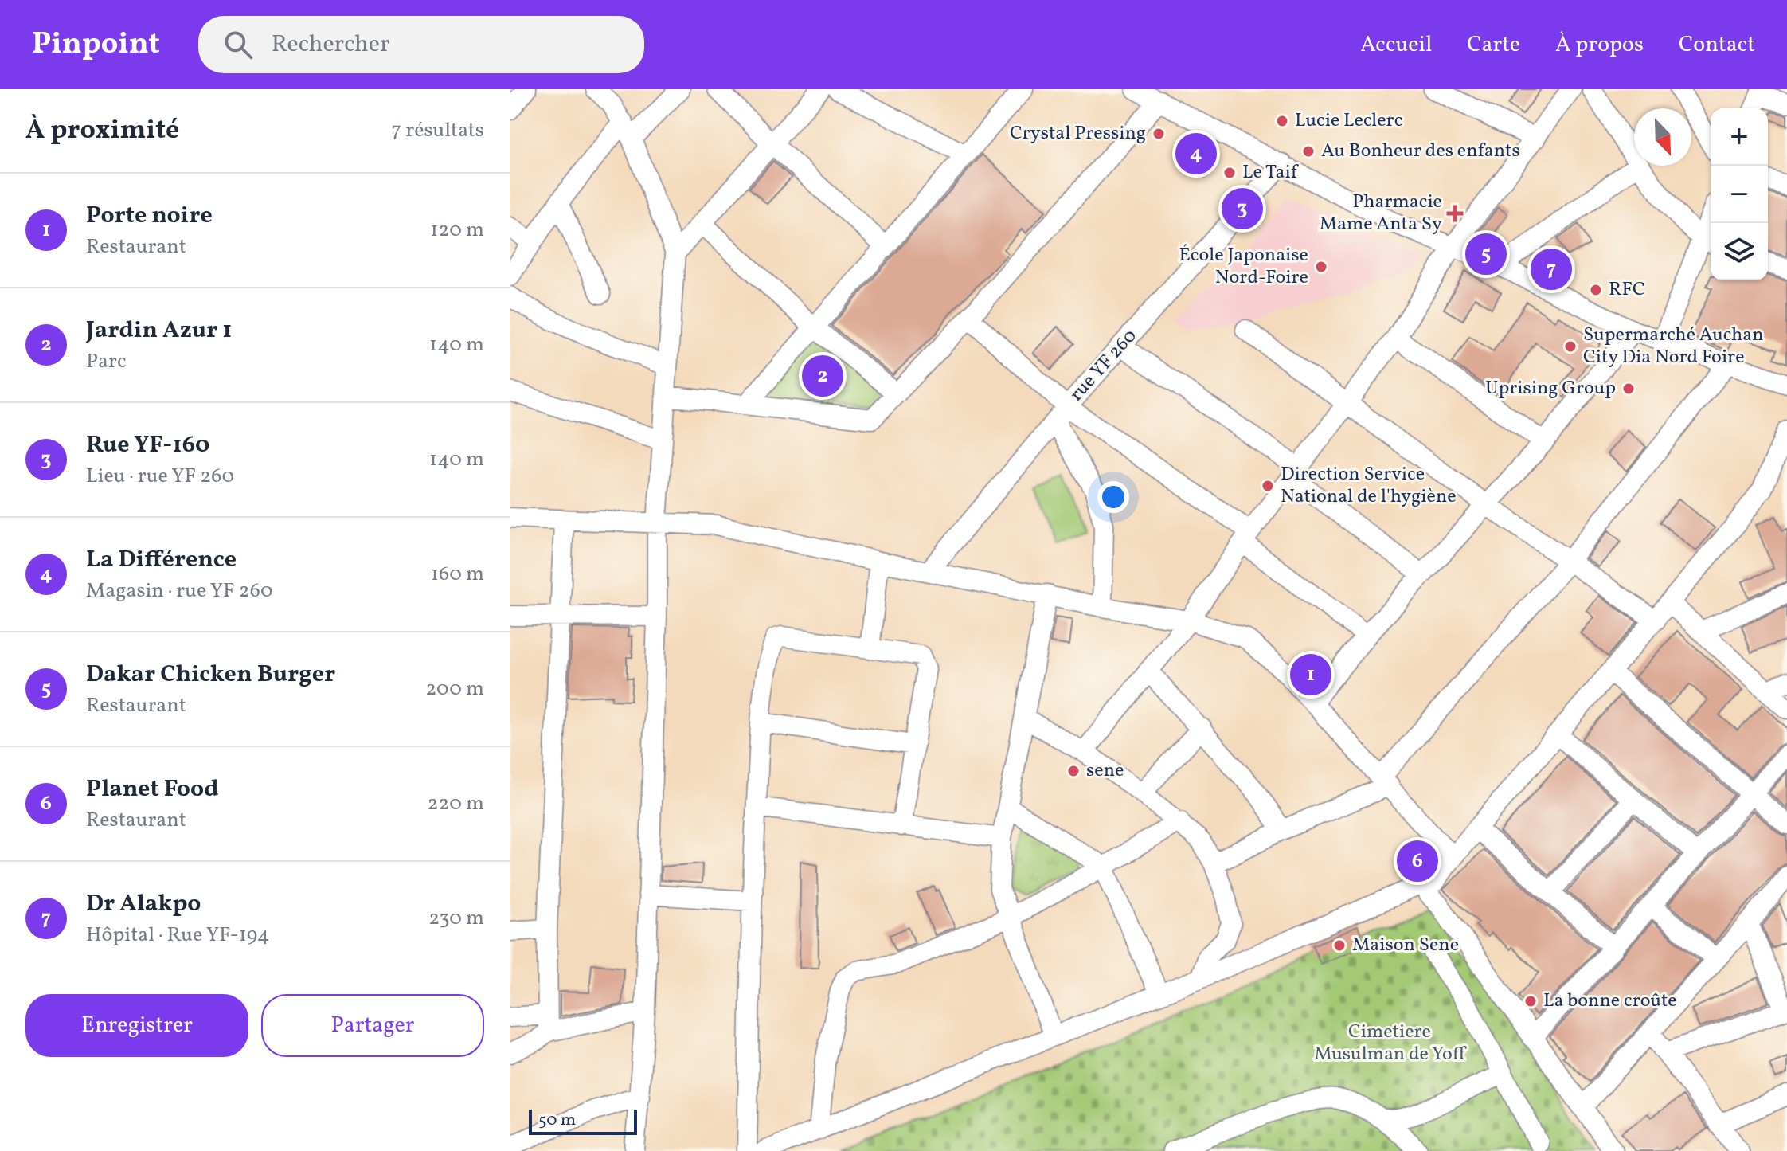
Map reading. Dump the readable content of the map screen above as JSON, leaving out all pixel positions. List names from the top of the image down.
{
  "streets": {
    "street": ["rue YF 260"]
  },
  "parks": ["Cimetiere Musulman de Yoff"],
  "places": {
    "other": [
      "Lucie Leclerc",
      "Crystal Pressing",
      "Au Bonheur des enfants",
      "Le Taif",
      "École Japonaise Nord-Foire",
      "RFC",
      "Supermarché Auchan City Dia Nord Foire",
      "Uprising Group",
      "Direction Service National de l'hygiène",
      "sene",
      "Maison Sene",
      "La bonne croûte"
    ],
    "health": ["Pharmacie Mame Anta Sy"]
  },
  "scale_bar": "50 m",
  "north": "bottom right",
  "page": {
    "header": "Pinpoint",
    "search": "Rechercher",
    "nav": [
      "Accueil",
      "Carte",
      "À propos",
      "Contact"
    ],
    "heading": ["À proximité", "7 résultats"],
    "map_buttons": ["+", "−"],
    "pins": [
      "4",
      "3",
      "5",
      "7",
      "2",
      "1",
      "6"
    ],
    "list": [
      {
        "mark": "1",
        "name": "Porte noire",
        "note": "Restaurant",
        "value": "120 m"
      },
      {
        "mark": "2",
        "name": "Jardin Azur 1",
        "note": "Parc",
        "value": "140 m"
      },
      {
        "mark": "3",
        "name": "Rue YF-160",
        "note": "Lieu · rue YF 260",
        "value": "140 m"
      },
      {
        "mark": "4",
        "name": "La Différence",
        "note": "Magasin · rue YF 260",
        "value": "160 m"
      },
      {
        "mark": "5",
        "name": "Dakar Chicken Burger",
        "note": "Restaurant",
        "value": "200 m"
      },
      {
        "mark": "6",
        "name": "Planet Food",
        "note": "Restaurant",
        "value": "220 m"
      },
      {
        "mark": "7",
        "name": "Dr Alakpo",
        "note": "Hôpital · Rue YF-194",
        "value": "230 m"
      }
    ],
    "buttons": ["Enregistrer", "Partager"],
    "scale": "50 m"
  }
}
